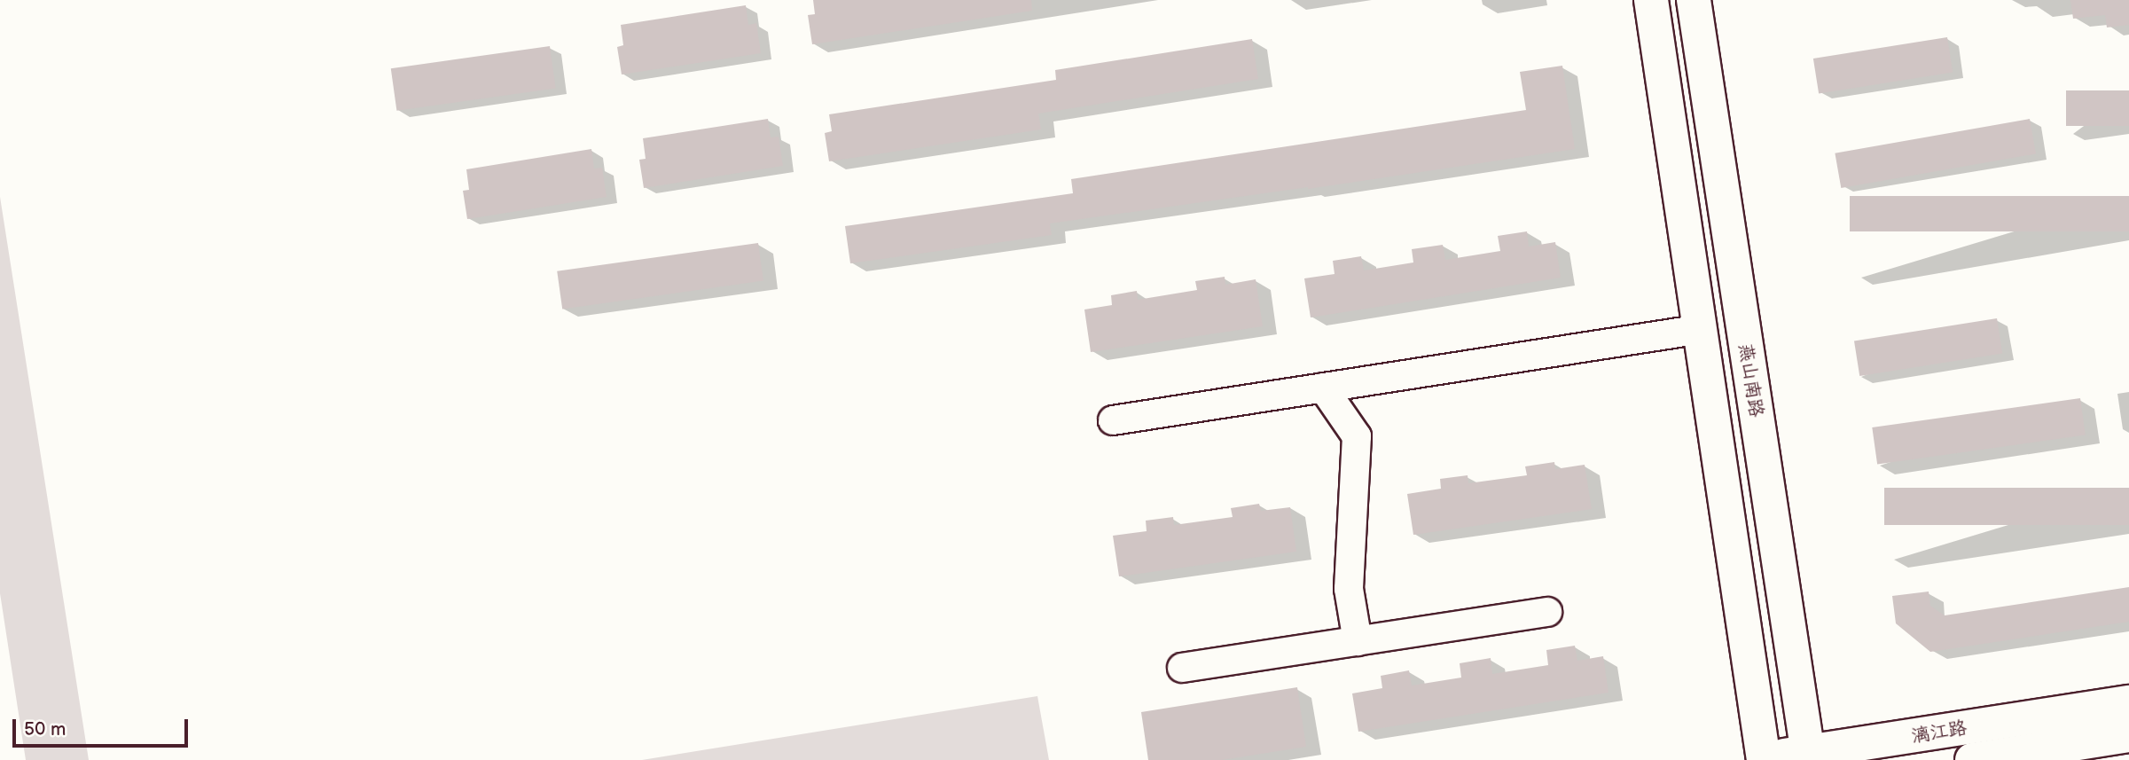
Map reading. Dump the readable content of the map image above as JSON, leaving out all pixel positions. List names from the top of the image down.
{
  "streets": {
    "main road": ["燕山南路", "漓江路"]
  },
  "crossings": [
    ["燕山南路", "漓江路"]
  ],
  "scale_bar": "50 m"
}
